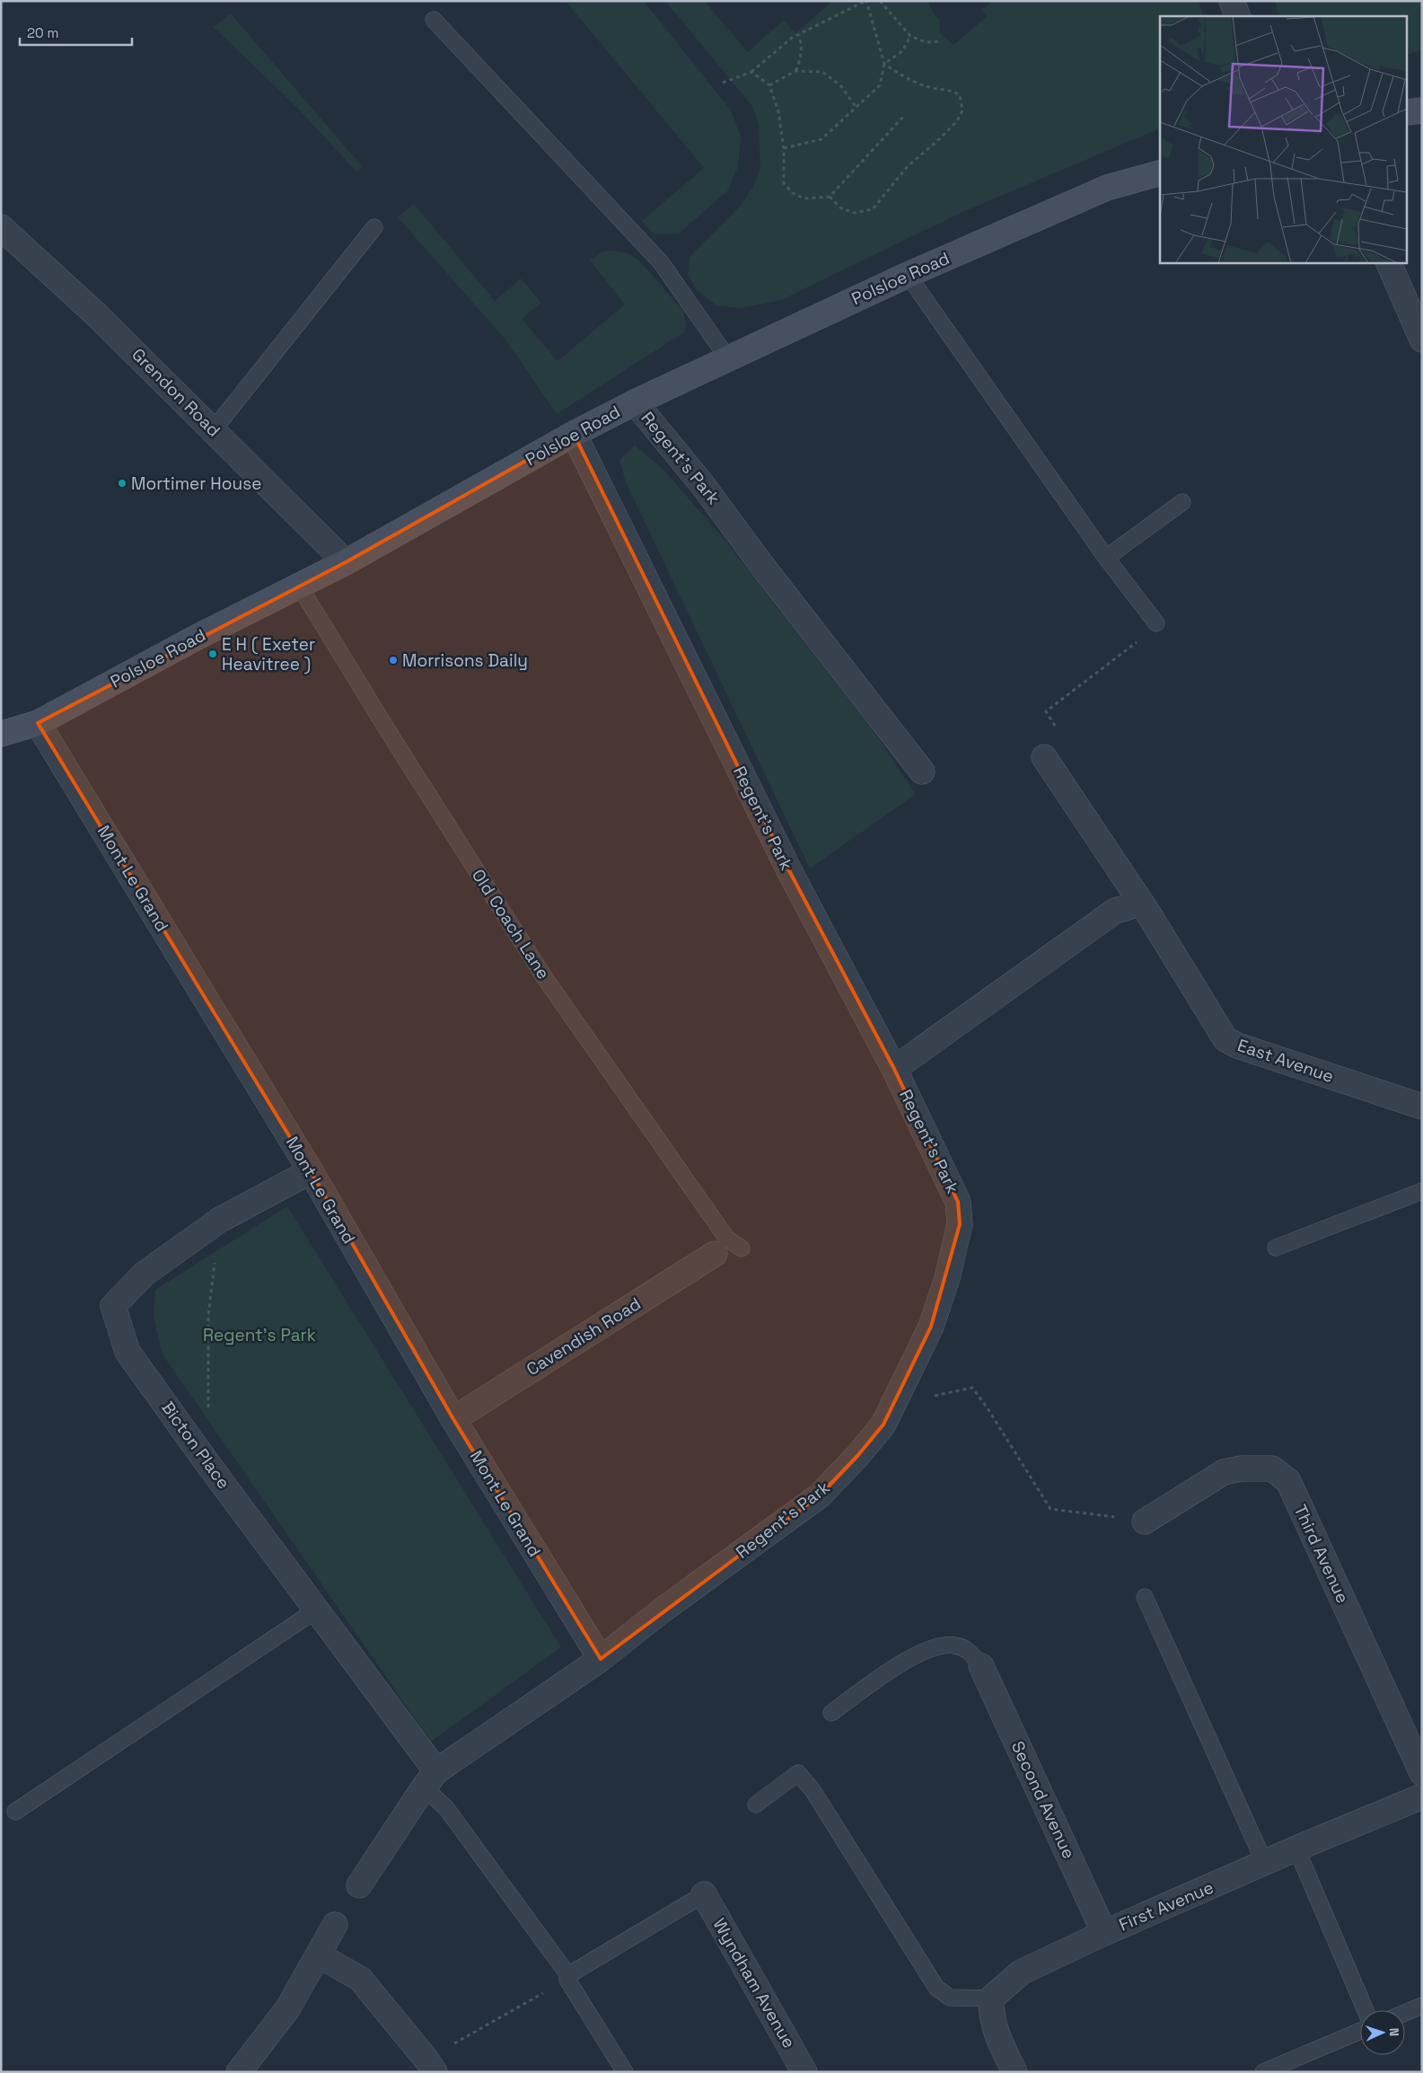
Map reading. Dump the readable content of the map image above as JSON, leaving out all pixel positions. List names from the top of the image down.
{
  "streets": {
    "street": [
      "Polsloe Road",
      "Grendon Road",
      "Regent's Park",
      "Mont Le Grand",
      "East Avenue",
      "Cavendish Road",
      "Bicton Place",
      "Third Avenue",
      "Second Avenue",
      "First Avenue",
      "Wyndham Avenue"
    ],
    "lane": ["Old Coach Lane"]
  },
  "crossings": [
    ["Polsloe Road", "Grendon Road"],
    ["Polsloe Road", "Regent's Park"],
    ["Polsloe Road", "Mont Le Grand"],
    ["Polsloe Road", "Old Coach Lane"],
    ["Regent's Park", "Mont Le Grand"],
    ["Regent's Park", "Bicton Place"],
    ["Mont Le Grand", "Cavendish Road"],
    ["Mont Le Grand", "Bicton Place"],
    ["Second Avenue", "First Avenue"]
  ],
  "parks": ["Regent's Park"],
  "places": ["Mortimer House", "E H ( Exeter Heavitree )", "Morrisons Daily"],
  "scale_bar": "20 m",
  "north": "right"
}
